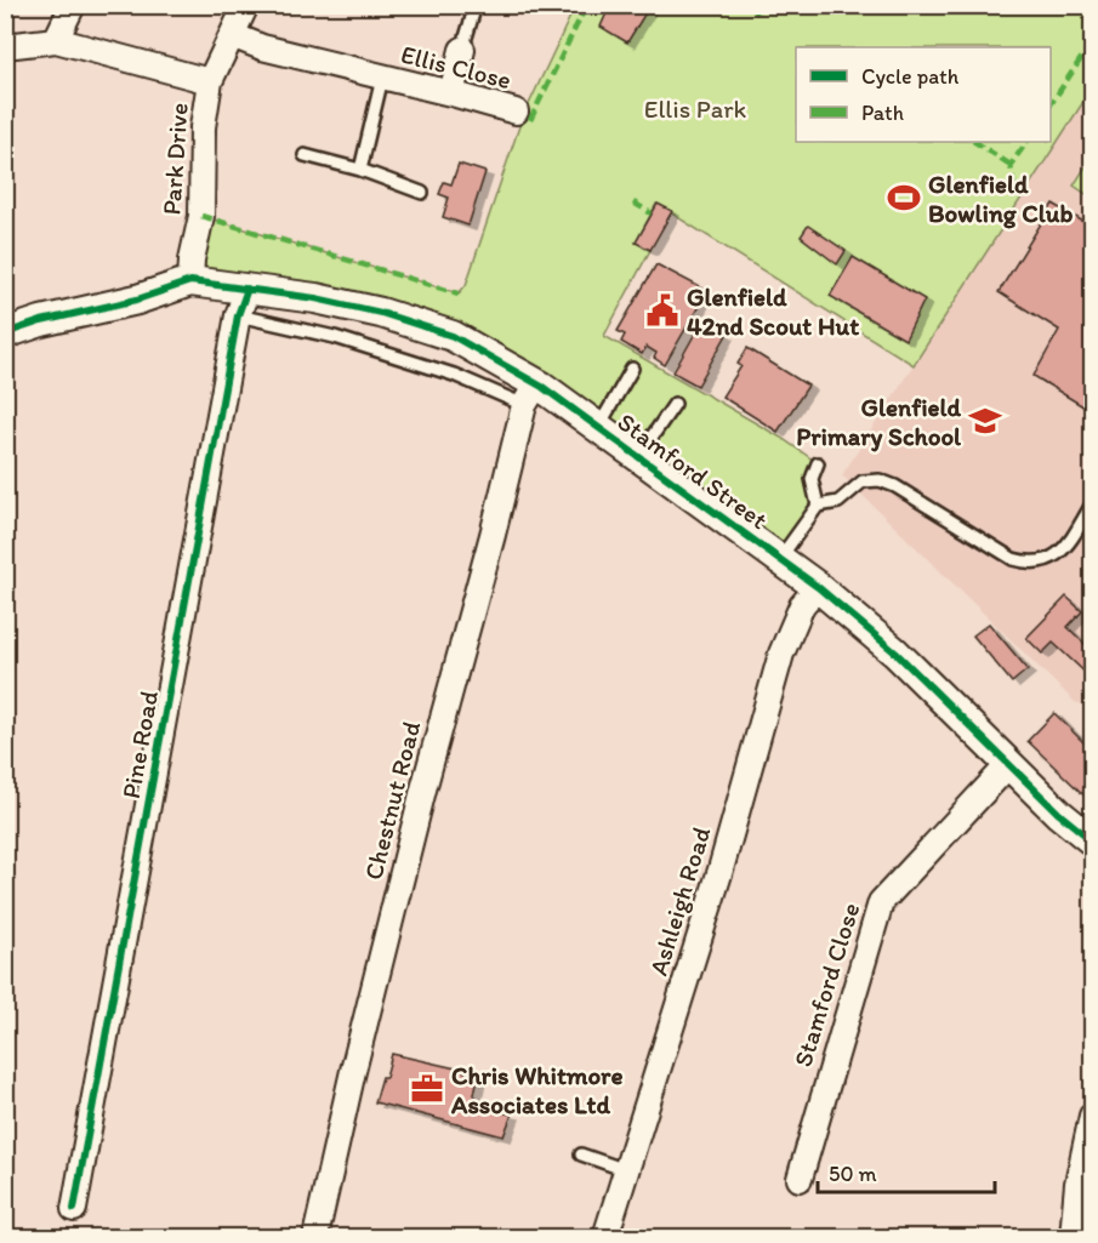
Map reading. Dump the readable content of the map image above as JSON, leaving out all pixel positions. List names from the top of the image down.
{
  "streets": {
    "street": [
      "Ellis Close",
      "Park Drive",
      "Stamford Street",
      "Pine Road",
      "Chestnut Road",
      "Ashleigh Road",
      "Stamford Close"
    ]
  },
  "crossings": [
    ["Ellis Close", "Park Drive"],
    ["Park Drive", "Stamford Street"],
    ["Stamford Street", "Pine Road"],
    ["Stamford Street", "Chestnut Road"],
    ["Stamford Street", "Ashleigh Road"],
    ["Stamford Street", "Stamford Close"]
  ],
  "parks": ["Ellis Park"],
  "places": {
    "sports": ["Glenfield Bowling Club"],
    "public building": ["Glenfield 42nd Scout Hut"],
    "school or university": ["Glenfield Primary School"],
    "office": ["Chris Whitmore Associates Ltd"]
  },
  "legend": ["Cycle path", "Path"],
  "scale_bar": "50 m"
}
